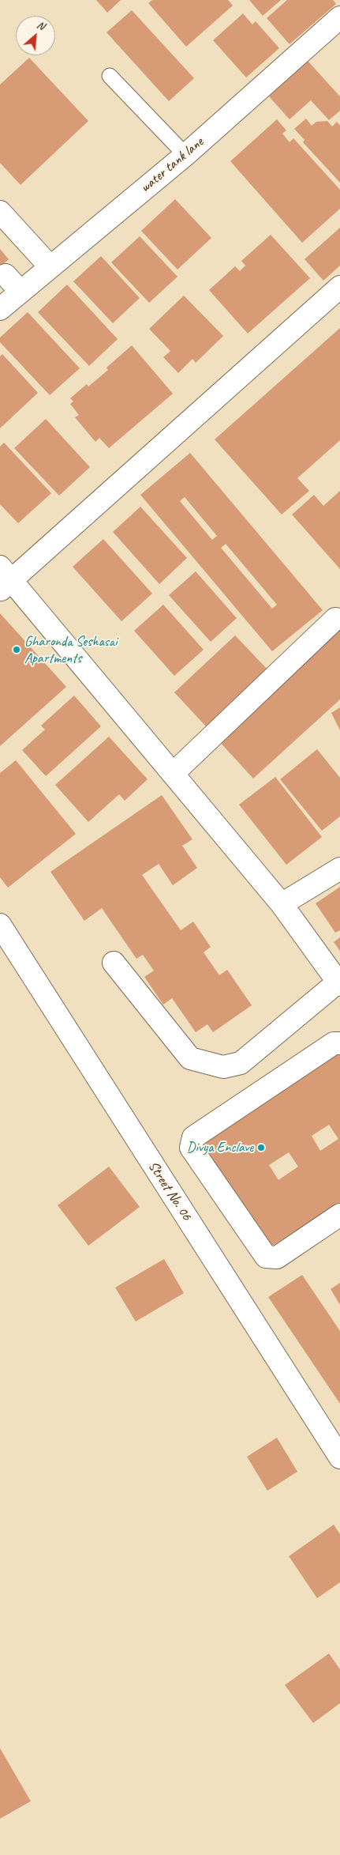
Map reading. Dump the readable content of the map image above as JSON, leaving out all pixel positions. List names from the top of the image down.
{
  "streets": {
    "street": ["water tank lane", "Street No. 06"]
  },
  "places": ["Gharonda Seshasai Apartments", "Divya Enclave"],
  "north": "top right"
}
